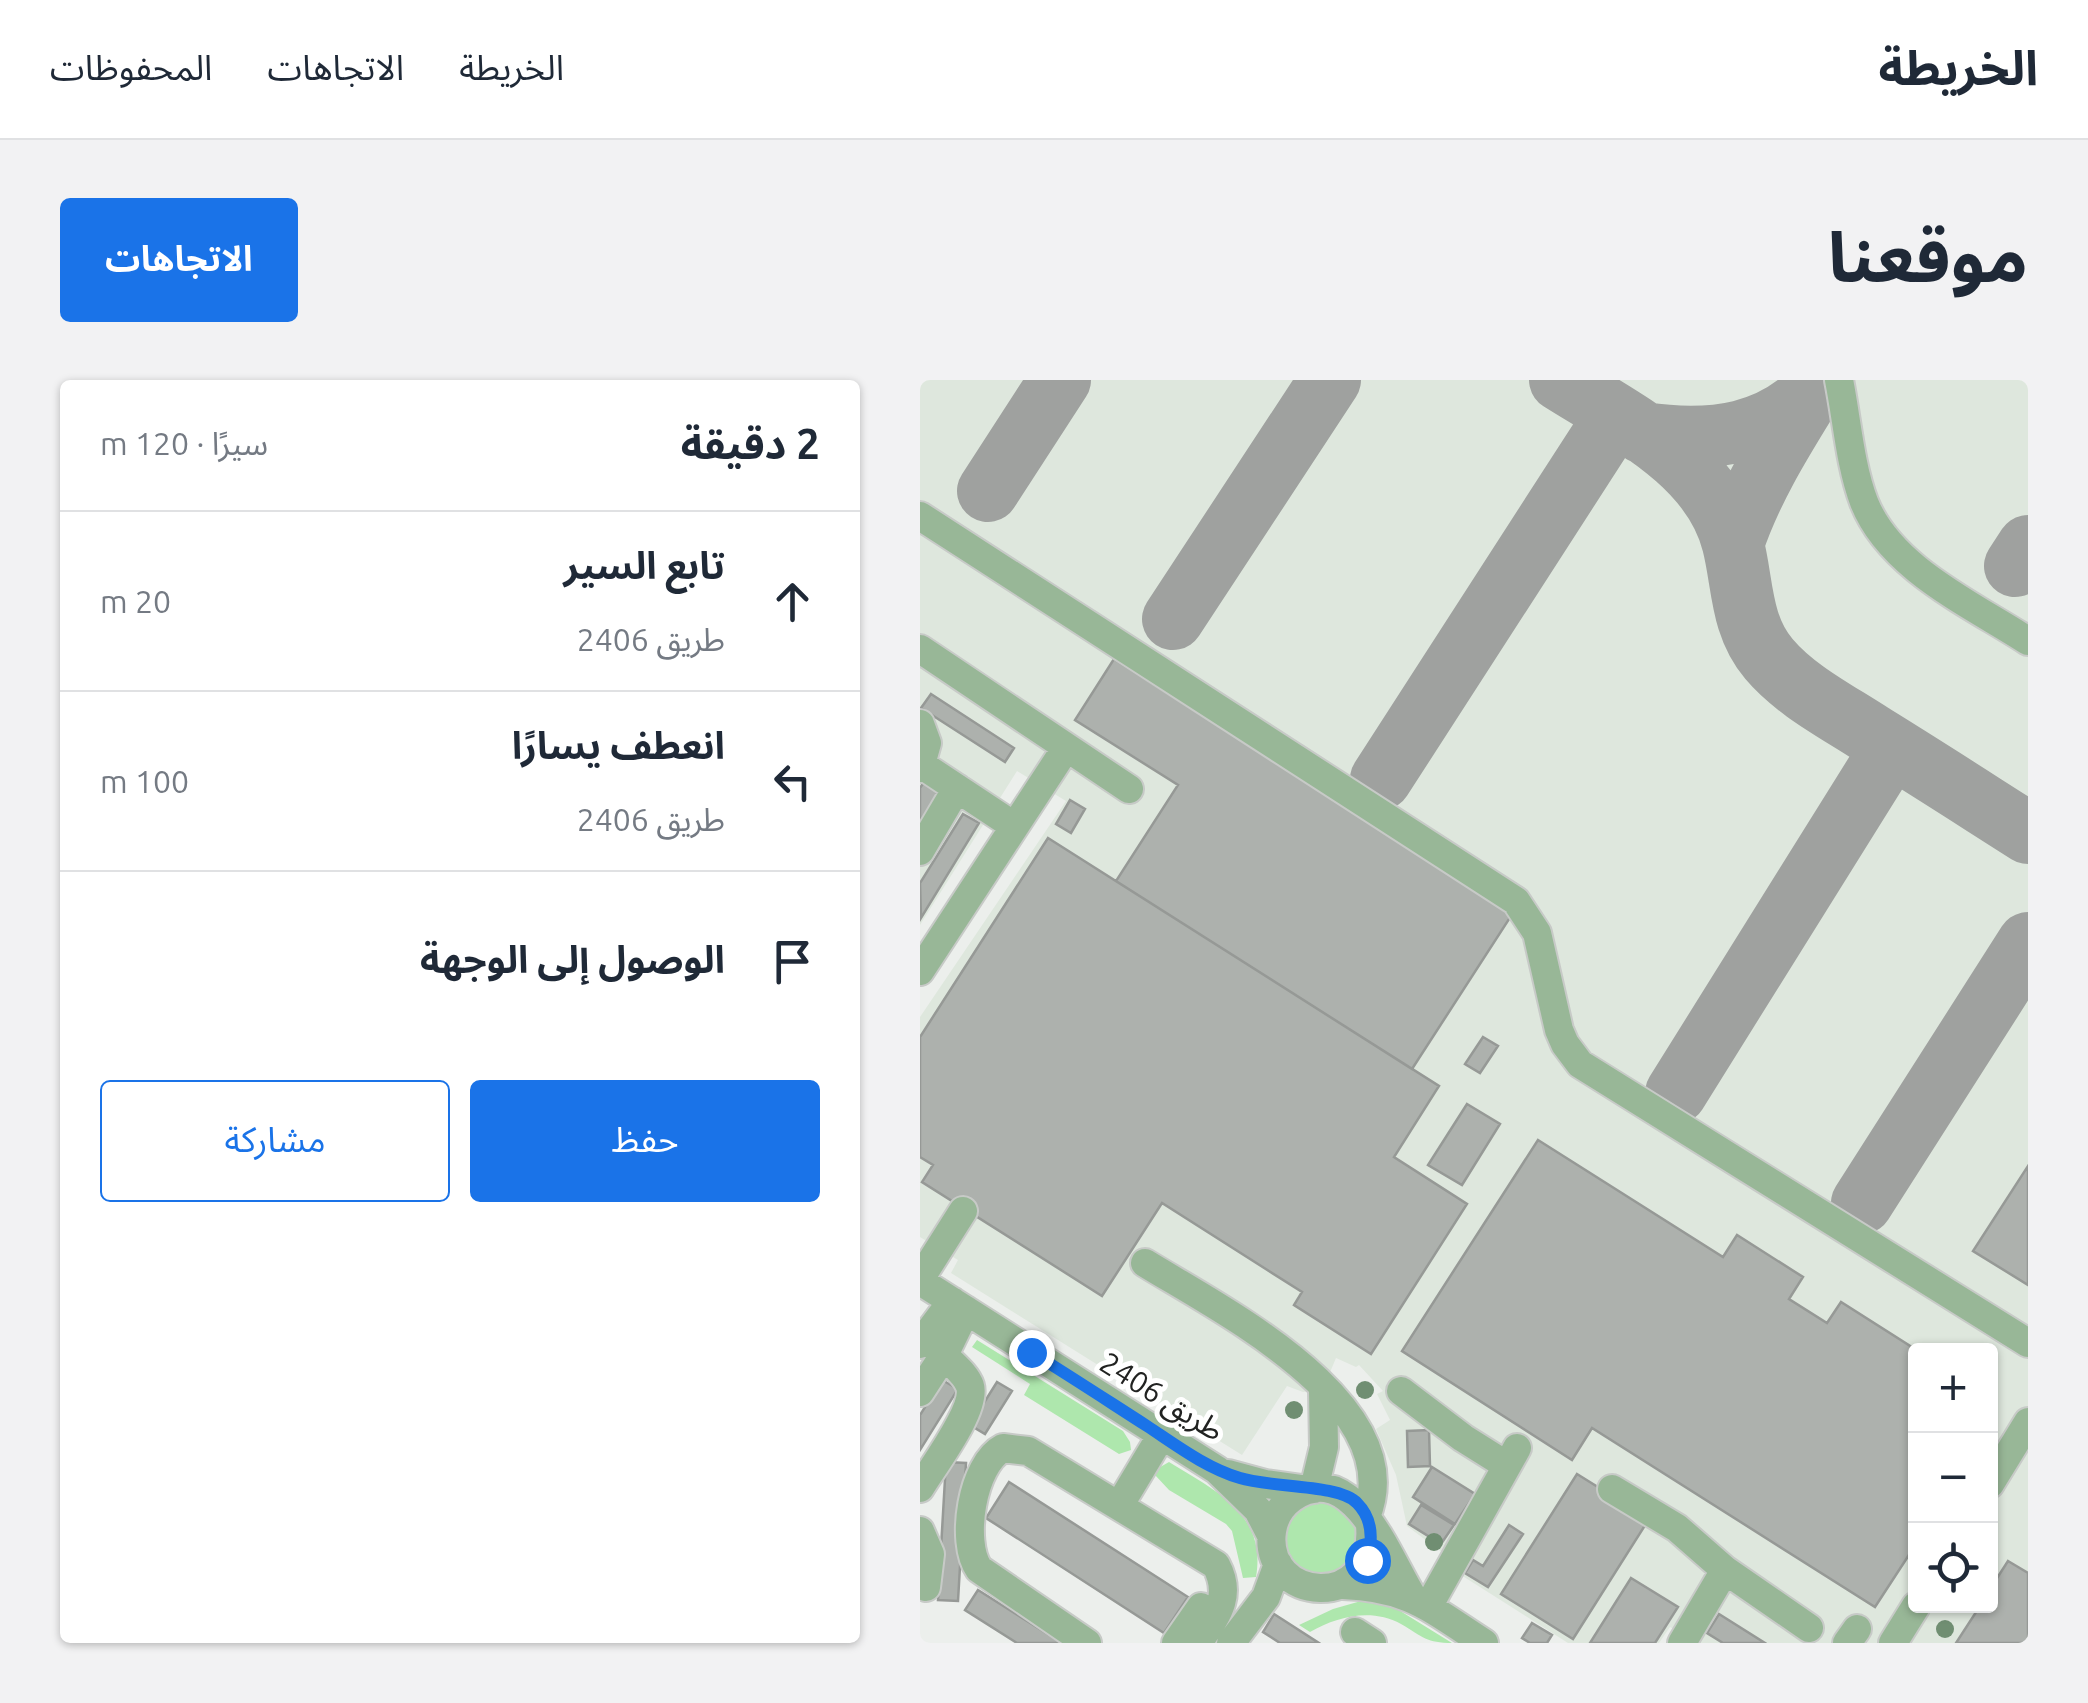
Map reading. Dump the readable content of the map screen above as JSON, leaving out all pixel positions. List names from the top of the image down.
{
  "streets": {
    "street": ["طريق 2406"]
  },
  "page": {
    "header": "الخريطة",
    "nav": ["الخريطة", "الاتجاهات", "المحفوظات"],
    "title": "موقعنا",
    "buttons": [
      "الاتجاهات",
      ["حفظ", "مشاركة"]
    ],
    "heading": ["2 دقيقة", "سيرًا · 120 m"],
    "list": [
      ["تابع السير", "طريق 2406", "20 m"],
      ["انعطف يسارًا", "طريق 2406", "100 m"],
      "الوصول إلى الوجهة"
    ],
    "map_buttons": ["+", "−"]
  }
}
